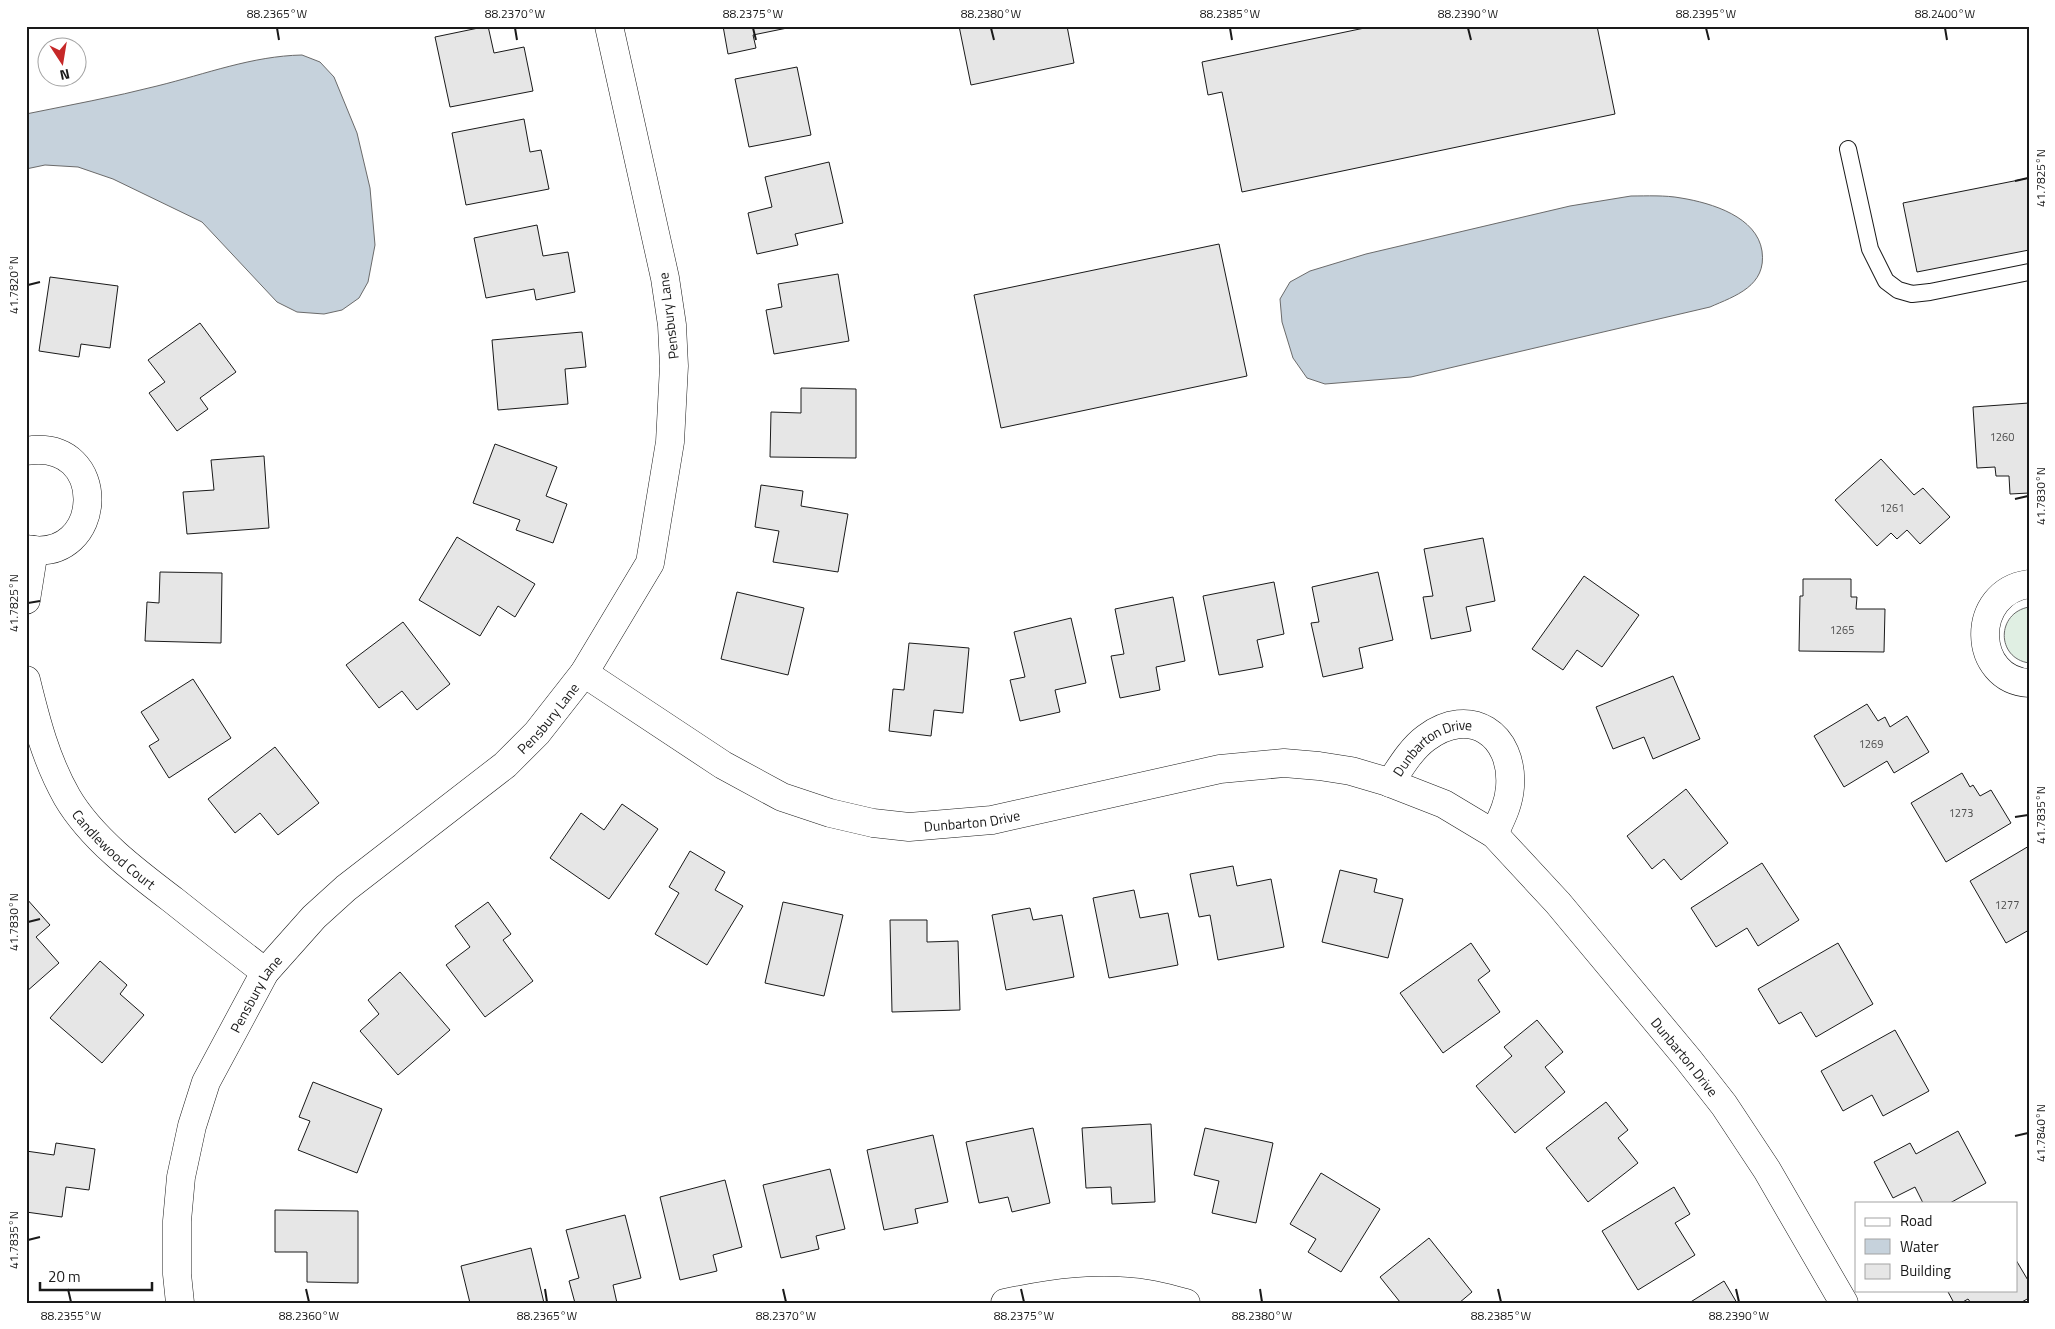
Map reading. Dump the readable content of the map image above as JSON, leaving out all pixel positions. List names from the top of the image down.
{
  "streets": {
    "street": ["Pensbury Lane", "Dunbarton Drive", "Candlewood Court"]
  },
  "crossings": [
    ["Pensbury Lane", "Dunbarton Drive"],
    ["Pensbury Lane", "Candlewood Court"]
  ],
  "house_numbers": [
    "1260",
    "1261",
    "1265",
    "1269",
    "1273",
    "1277"
  ],
  "legend": ["Road", "Water", "Building"],
  "scale_bar": "20 m",
  "north": "bottom",
  "coordinates": [
    "88.2365°W",
    "88.2370°W",
    "88.2375°W",
    "88.2380°W",
    "88.2385°W",
    "88.2390°W",
    "88.2395°W",
    "88.2400°W",
    "41.7825°N",
    "41.7820°N",
    "41.7830°N",
    "41.7835°N",
    "41.7840°N",
    "88.2355°W",
    "88.2360°W"
  ]
}
